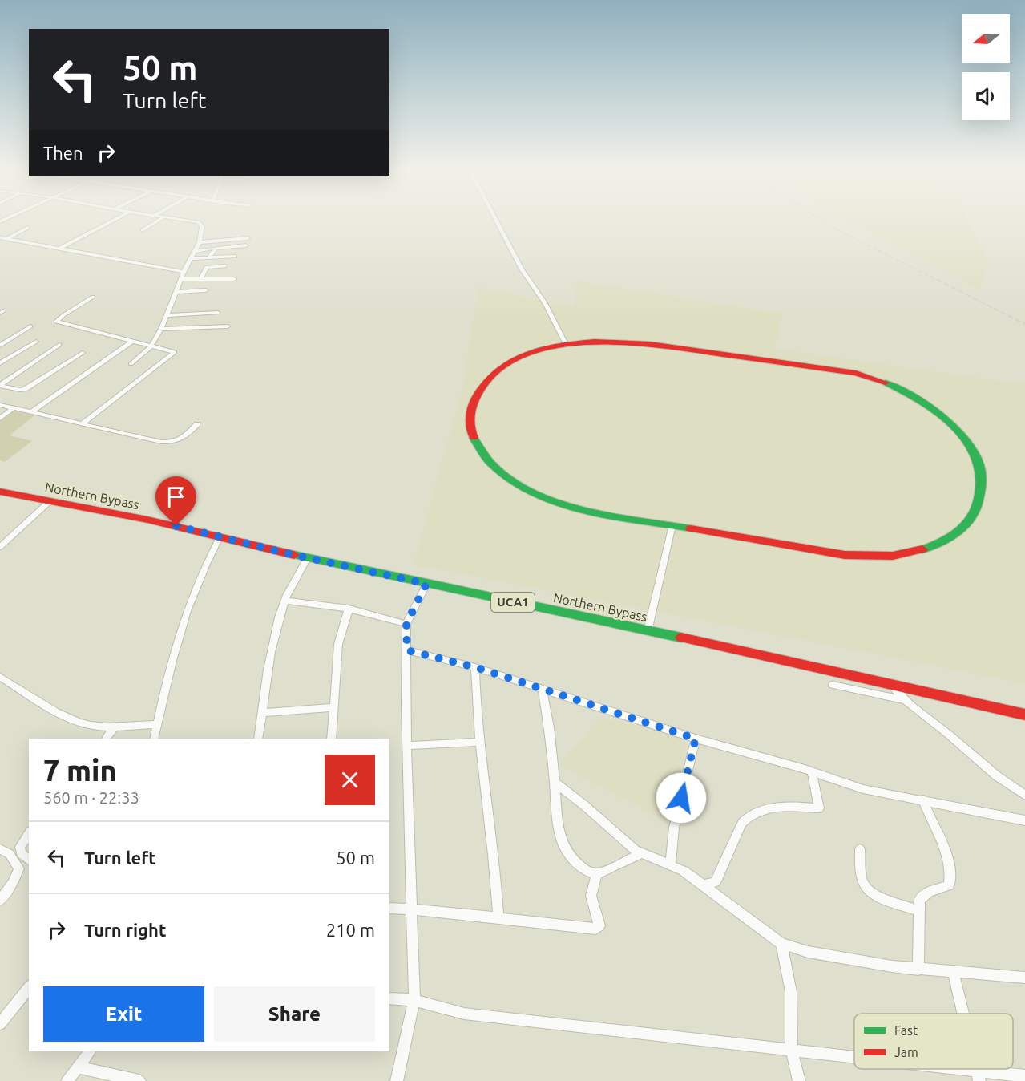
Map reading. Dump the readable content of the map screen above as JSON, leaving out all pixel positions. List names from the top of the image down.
{
  "streets": {
    "street": ["Northern Bypass", "UCA1"]
  },
  "legend": ["Fast", "Jam"],
  "north": "left",
  "page": {
    "turn": ["50 m", "Turn left"],
    "then": "Then",
    "heading": ["7 min", "560 m · 22:33"],
    "list": [
      {
        "name": "Turn left",
        "value": "50 m"
      },
      {
        "name": "Turn right",
        "value": "210 m"
      }
    ],
    "buttons": ["Exit", "Share"]
  }
}
